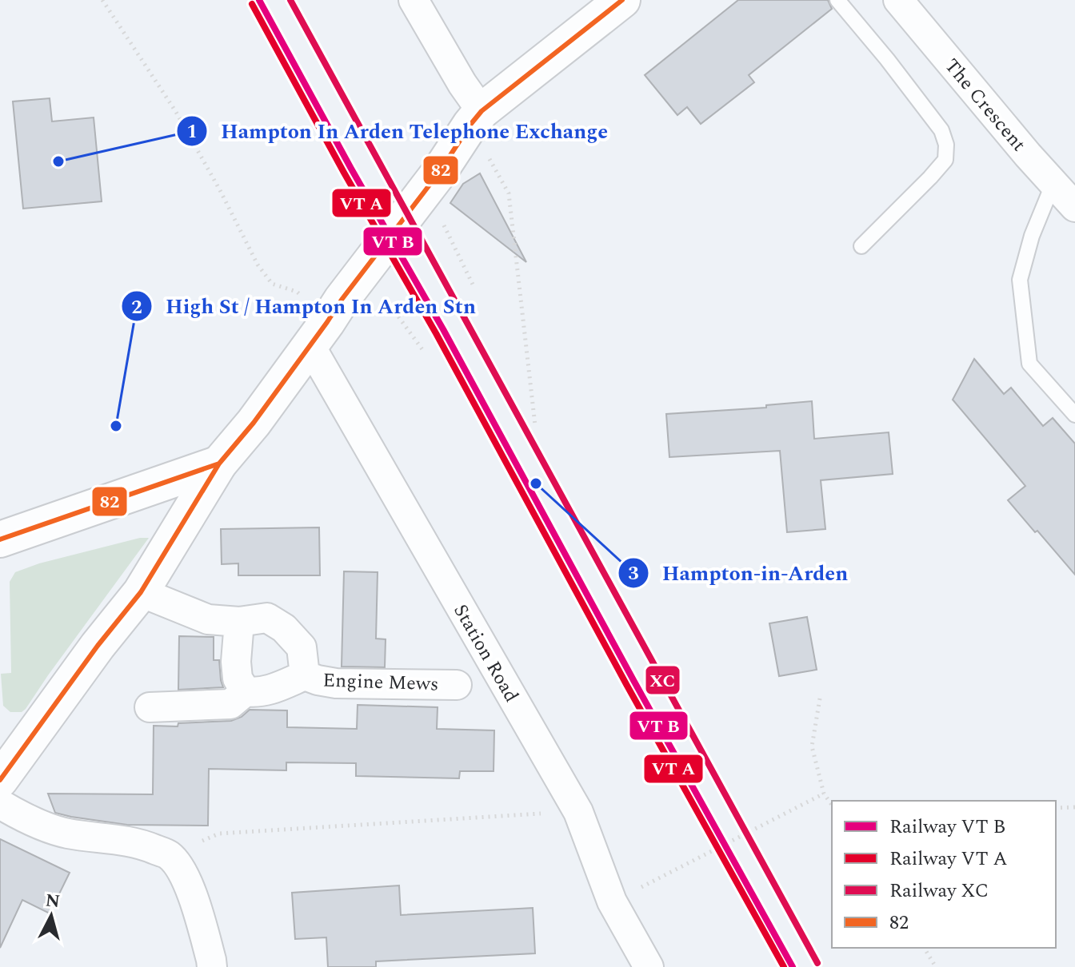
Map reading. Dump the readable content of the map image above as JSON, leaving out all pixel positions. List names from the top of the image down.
{
  "streets": {
    "street": ["The Crescent", "Station Road", "Engine Mews"]
  },
  "places": ["Hampton In Arden Telephone Exchange", "High St / Hampton In Arden Stn", "Hampton-in-Arden"],
  "lines": ["rail line XC", "transit line 82"],
  "legend": [
    "Railway VT B",
    "Railway VT A",
    "Railway XC",
    "82"
  ],
  "north": "top"
}
